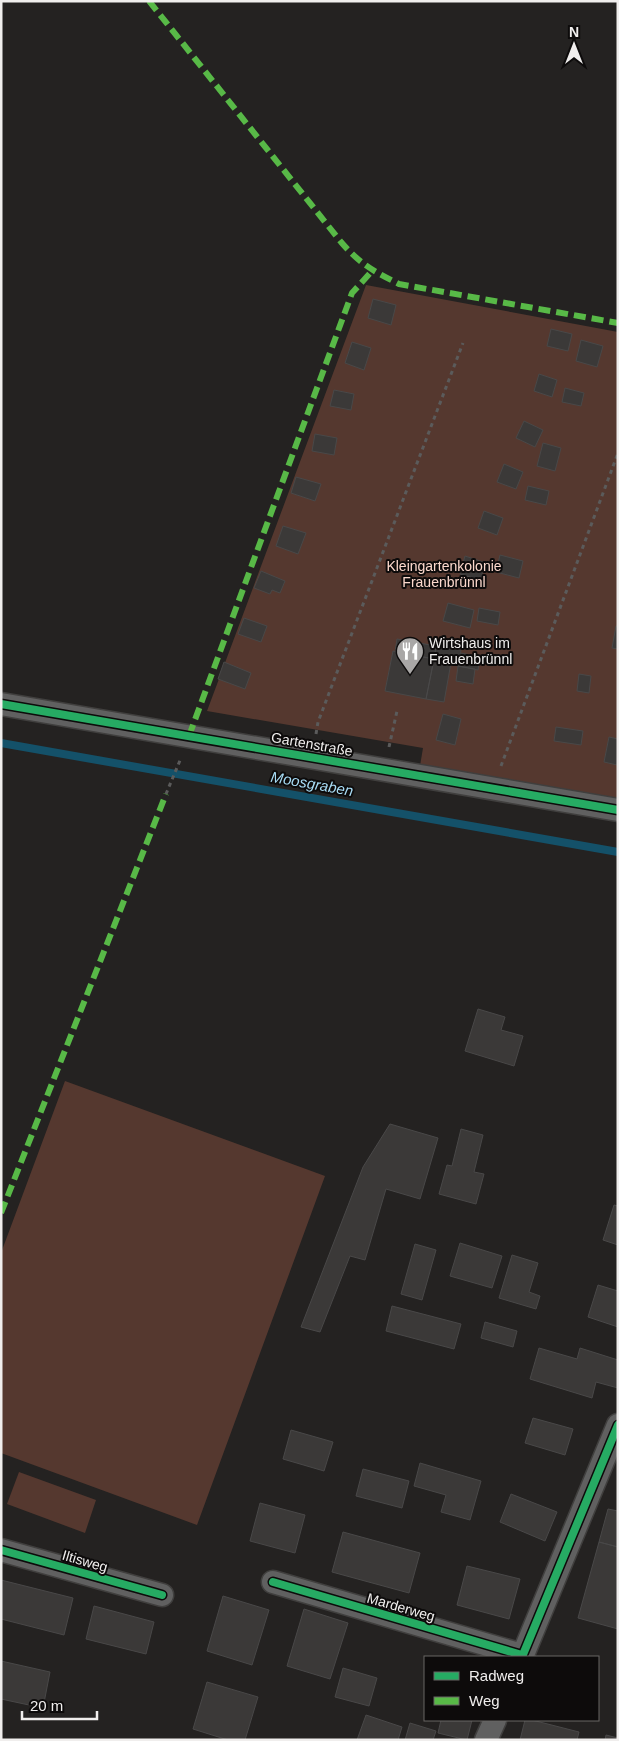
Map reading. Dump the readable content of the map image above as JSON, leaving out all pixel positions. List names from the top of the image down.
{
  "streets": {
    "street": ["Gartenstraße", "Iltisweg", "Marderweg"]
  },
  "water": ["Moosgraben"],
  "parks": ["Kleingartenkolonie Frauenbrünnl"],
  "places": {
    "restaurant": ["Wirtshaus im Frauenbrünnl"]
  },
  "legend": ["Radweg", "Weg"],
  "scale_bar": "20 m",
  "north": "top"
}
